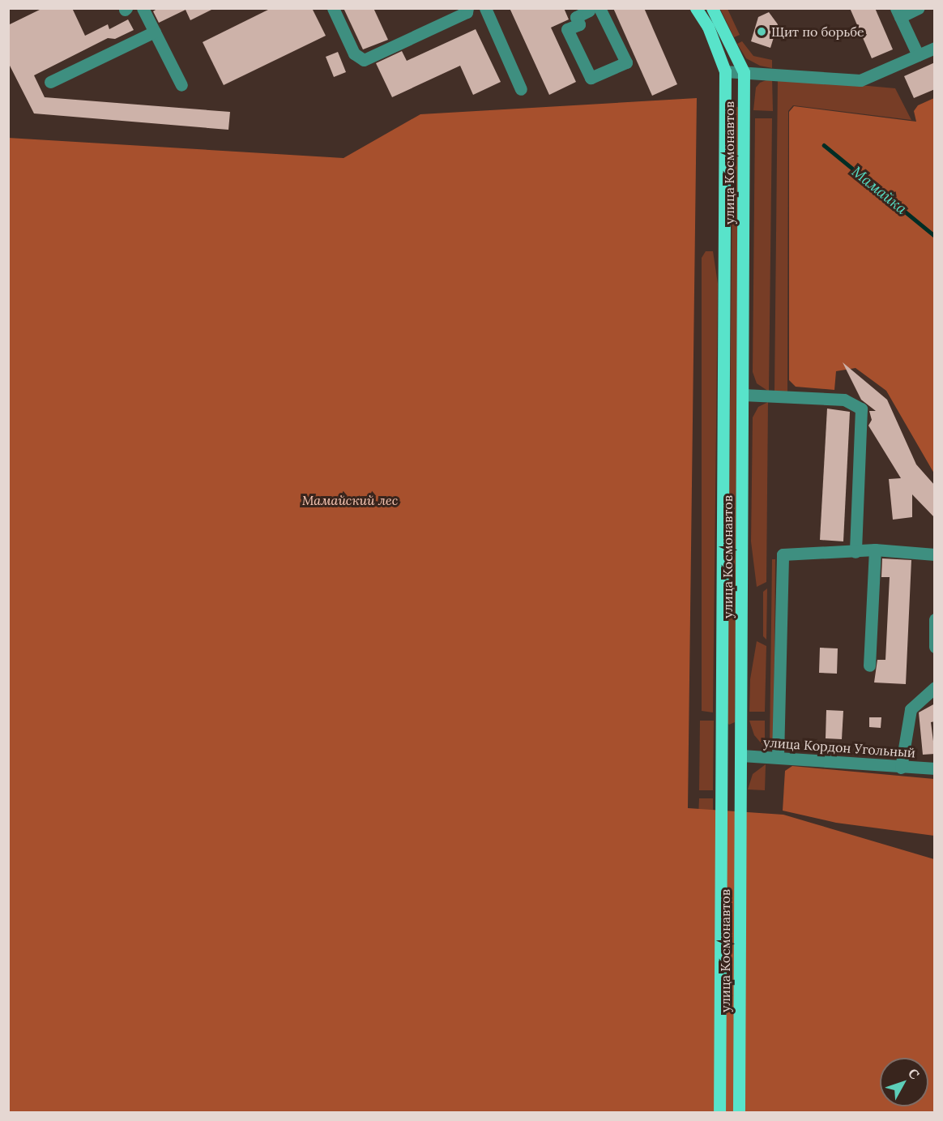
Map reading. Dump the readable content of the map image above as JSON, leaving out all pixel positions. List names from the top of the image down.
{
  "streets": {
    "main road": ["улица Космонавтов"],
    "street": ["улица Кордон Угольный"]
  },
  "crossings": [
    ["улица Космонавтов", "улица Кордон Угольный"]
  ],
  "water": ["Мамайка"],
  "parks": ["Мамайский лес"],
  "places": ["Щит по борьбе"],
  "north": "top right"
}
